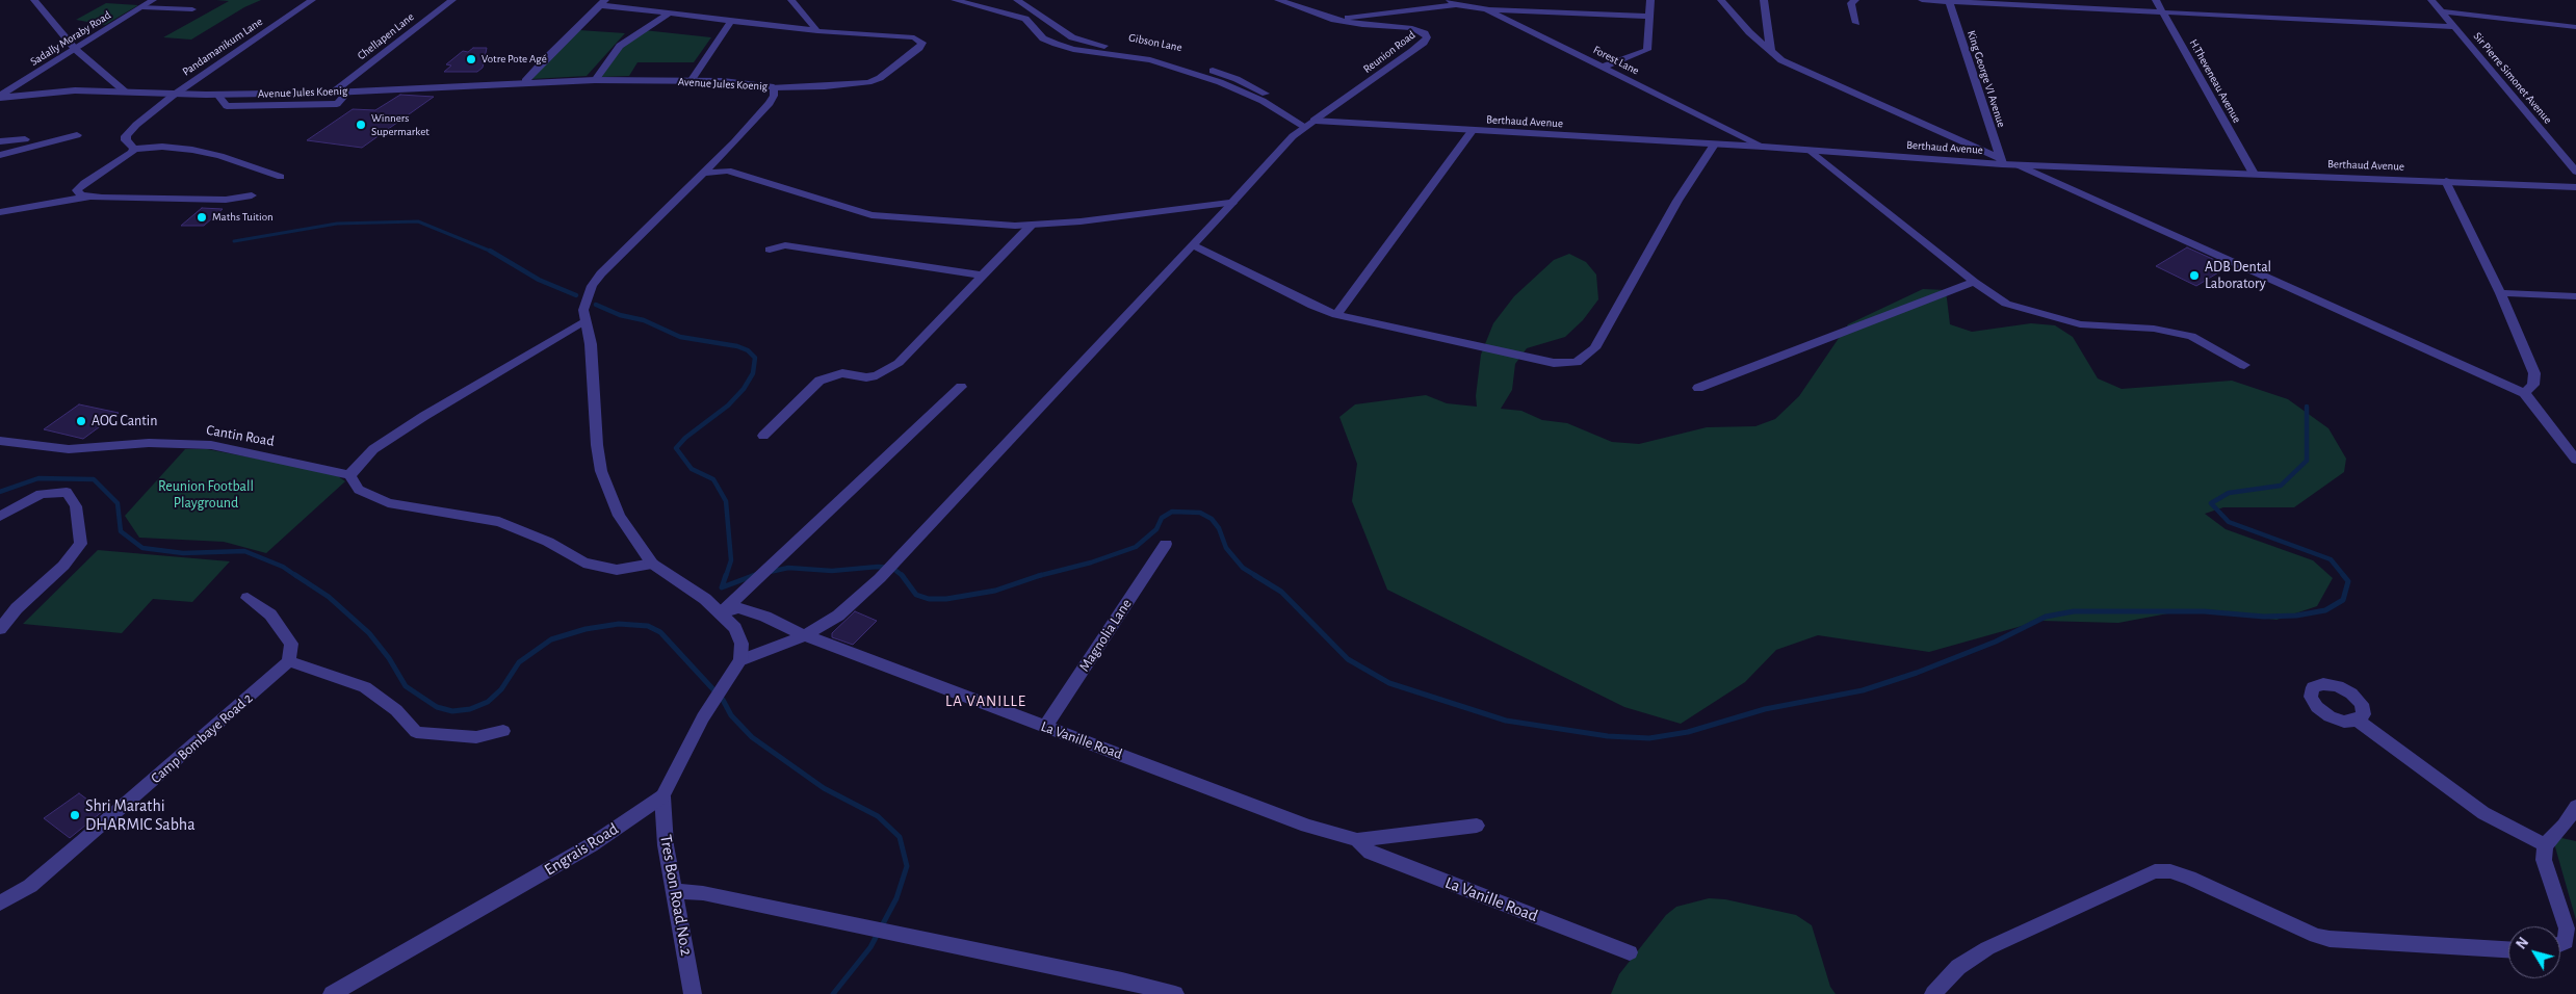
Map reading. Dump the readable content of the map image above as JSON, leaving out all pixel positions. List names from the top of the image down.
{
  "streets": {
    "street": [
      "Chellapen Lane",
      "Sadally Moraby Road",
      "Gibson Lane",
      "Pandamanikum Lane",
      "Reunion Road",
      "Forest Lane",
      "Sir Pierre Simonet Avenue",
      "King George VI Avenue",
      "H.Theveneau Avenue",
      "Avenue Jules Koenig",
      "Berthaud Avenue",
      "Cantin Road",
      "Magnolia Lane",
      "Camp Bombaye Road 2",
      "La Vanille Road",
      "Engrais Road",
      "Tres Bon Road No.2"
    ]
  },
  "crossings": [
    ["Chellapen Lane", "Avenue Jules Koenig"],
    ["Sadally Moraby Road", "Avenue Jules Koenig"],
    ["Pandamanikum Lane", "Avenue Jules Koenig"],
    ["Reunion Road", "Forest Lane"],
    ["Reunion Road", "Berthaud Avenue"],
    ["Forest Lane", "Berthaud Avenue"],
    ["King George VI Avenue", "Berthaud Avenue"],
    ["H.Theveneau Avenue", "Berthaud Avenue"],
    ["Avenue Jules Koenig", "La Vanille Road"],
    ["Avenue Jules Koenig", "Engrais Road"],
    ["Magnolia Lane", "La Vanille Road"],
    ["Engrais Road", "Tres Bon Road No.2"]
  ],
  "districts": ["LA VANILLE"],
  "parks": ["Reunion Football Playground"],
  "places": [
    "Votre Pote Agé",
    "Winners Supermarket",
    "Maths Tuition",
    "ADB Dental Laboratory",
    "AOG Cantin",
    "Shri Marathi DHARMIC Sabha"
  ],
  "north": "top left"
}
